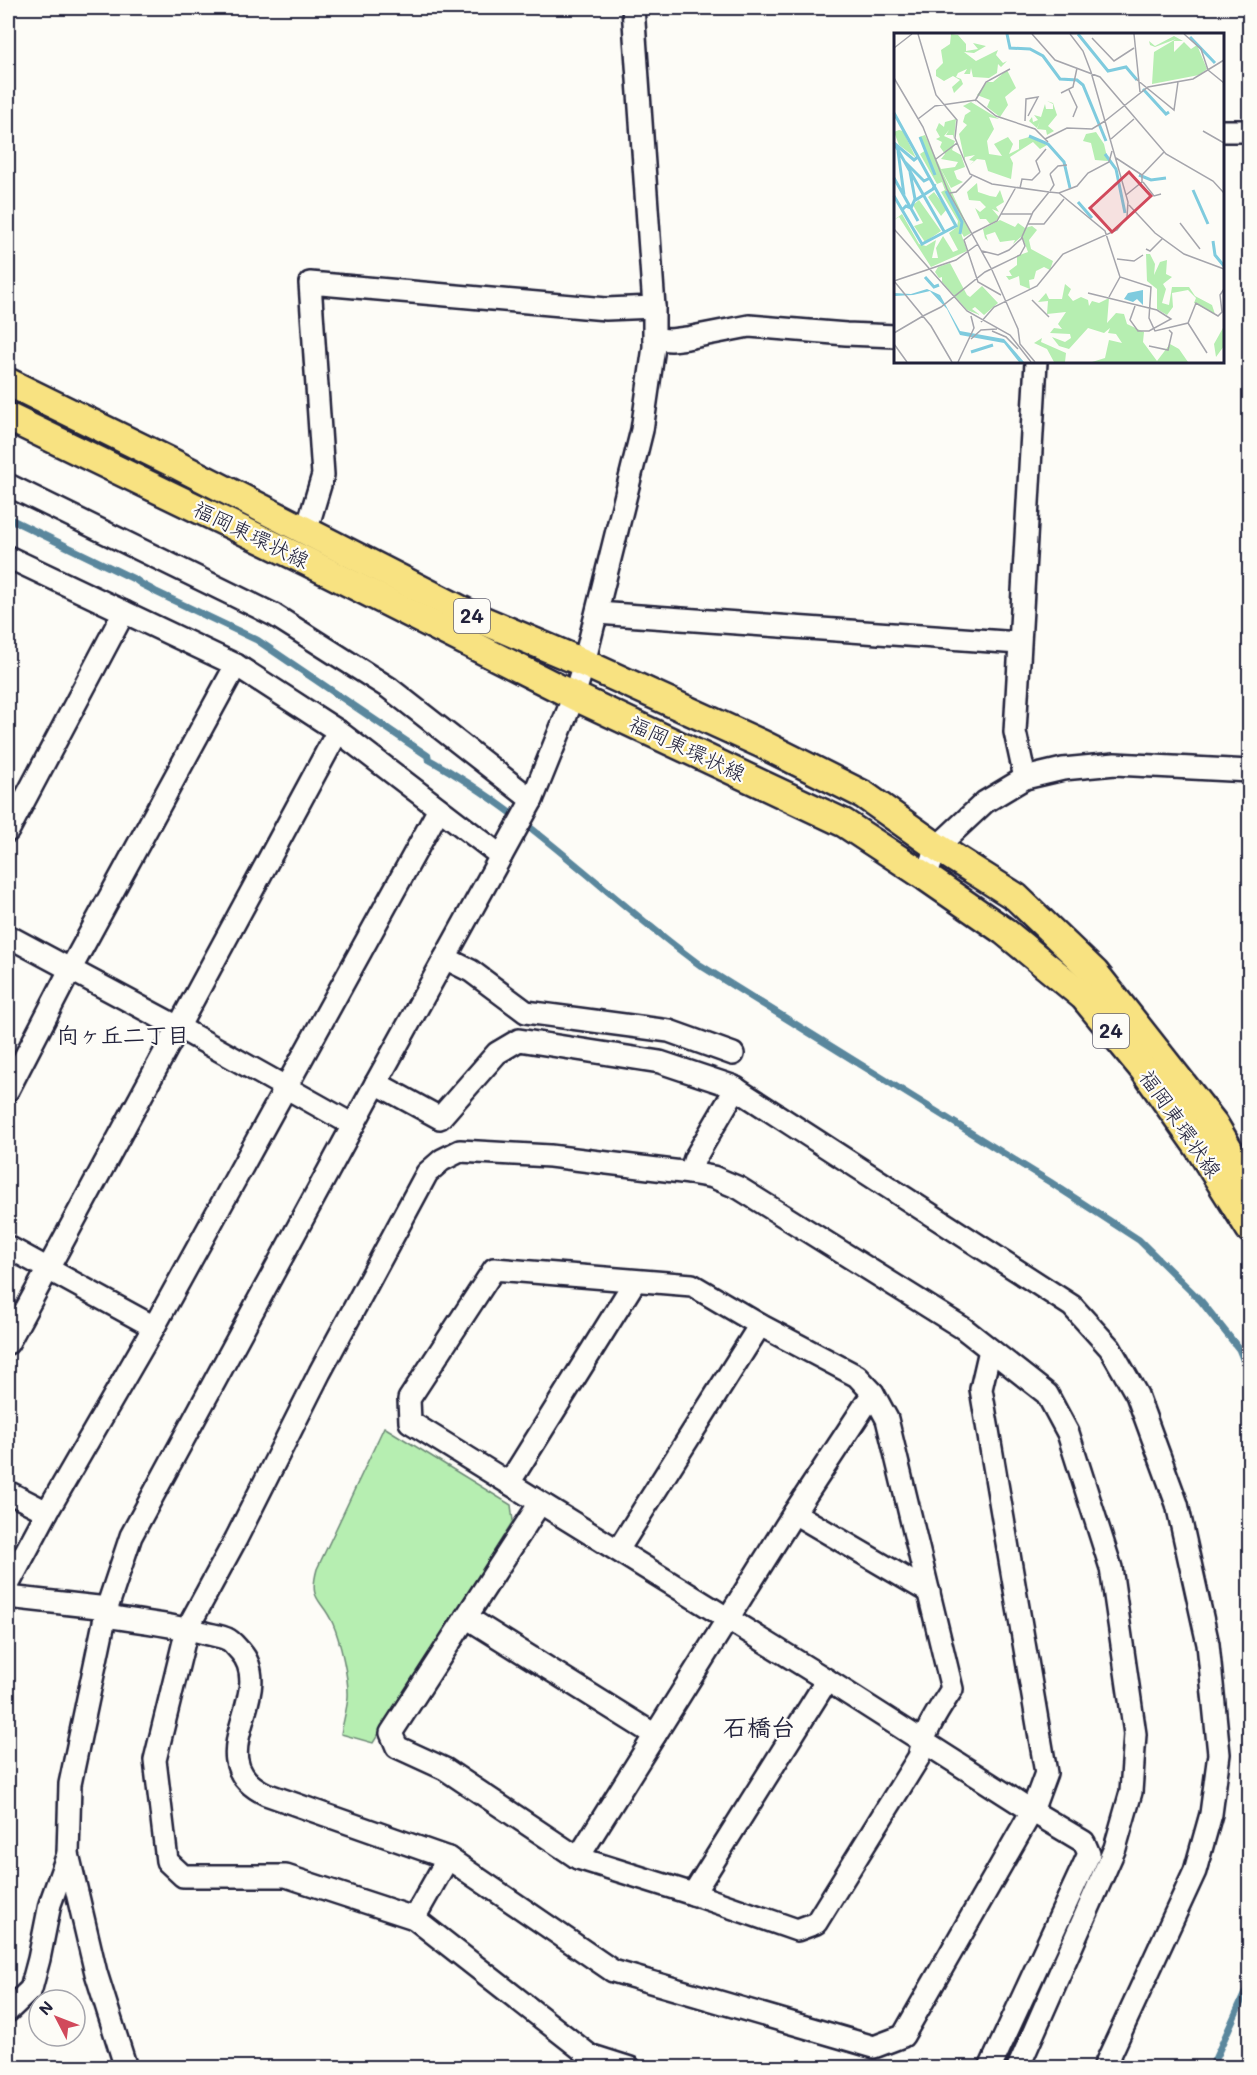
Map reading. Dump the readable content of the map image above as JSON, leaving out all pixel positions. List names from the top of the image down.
{
  "streets": {
    "main road": ["福岡東環状線", "24"]
  },
  "districts": ["向ヶ丘二丁目", "石橋台"],
  "north": "top left"
}
